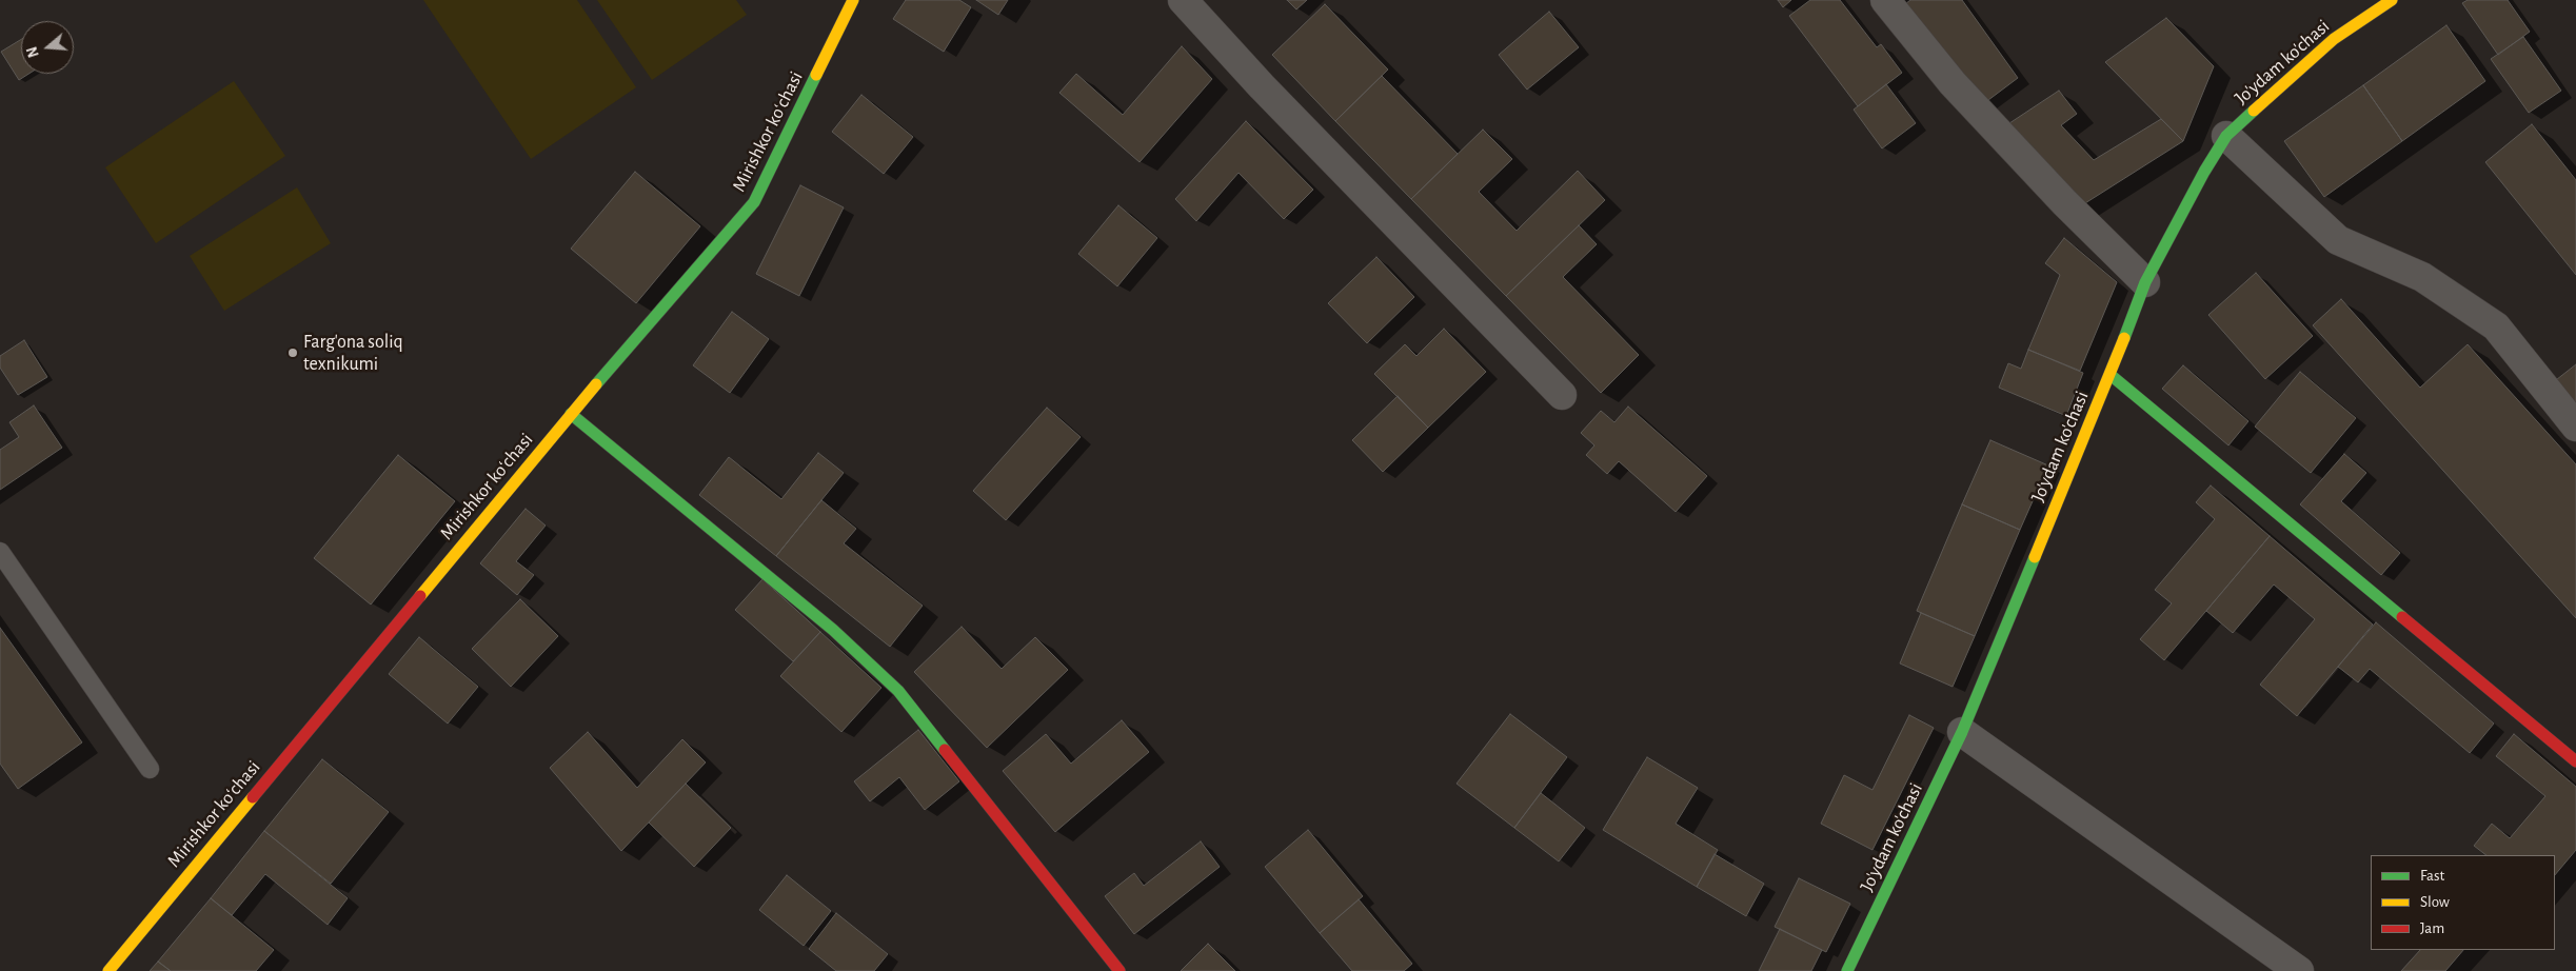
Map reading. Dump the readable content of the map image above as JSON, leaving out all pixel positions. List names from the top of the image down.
{
  "streets": {
    "street": ["Jo'ydam ko'chasi", "Mirishkor koʻchasi"]
  },
  "places": ["Farg'ona soliq texnikumi"],
  "legend": ["Fast", "Slow", "Jam"],
  "north": "left"
}
